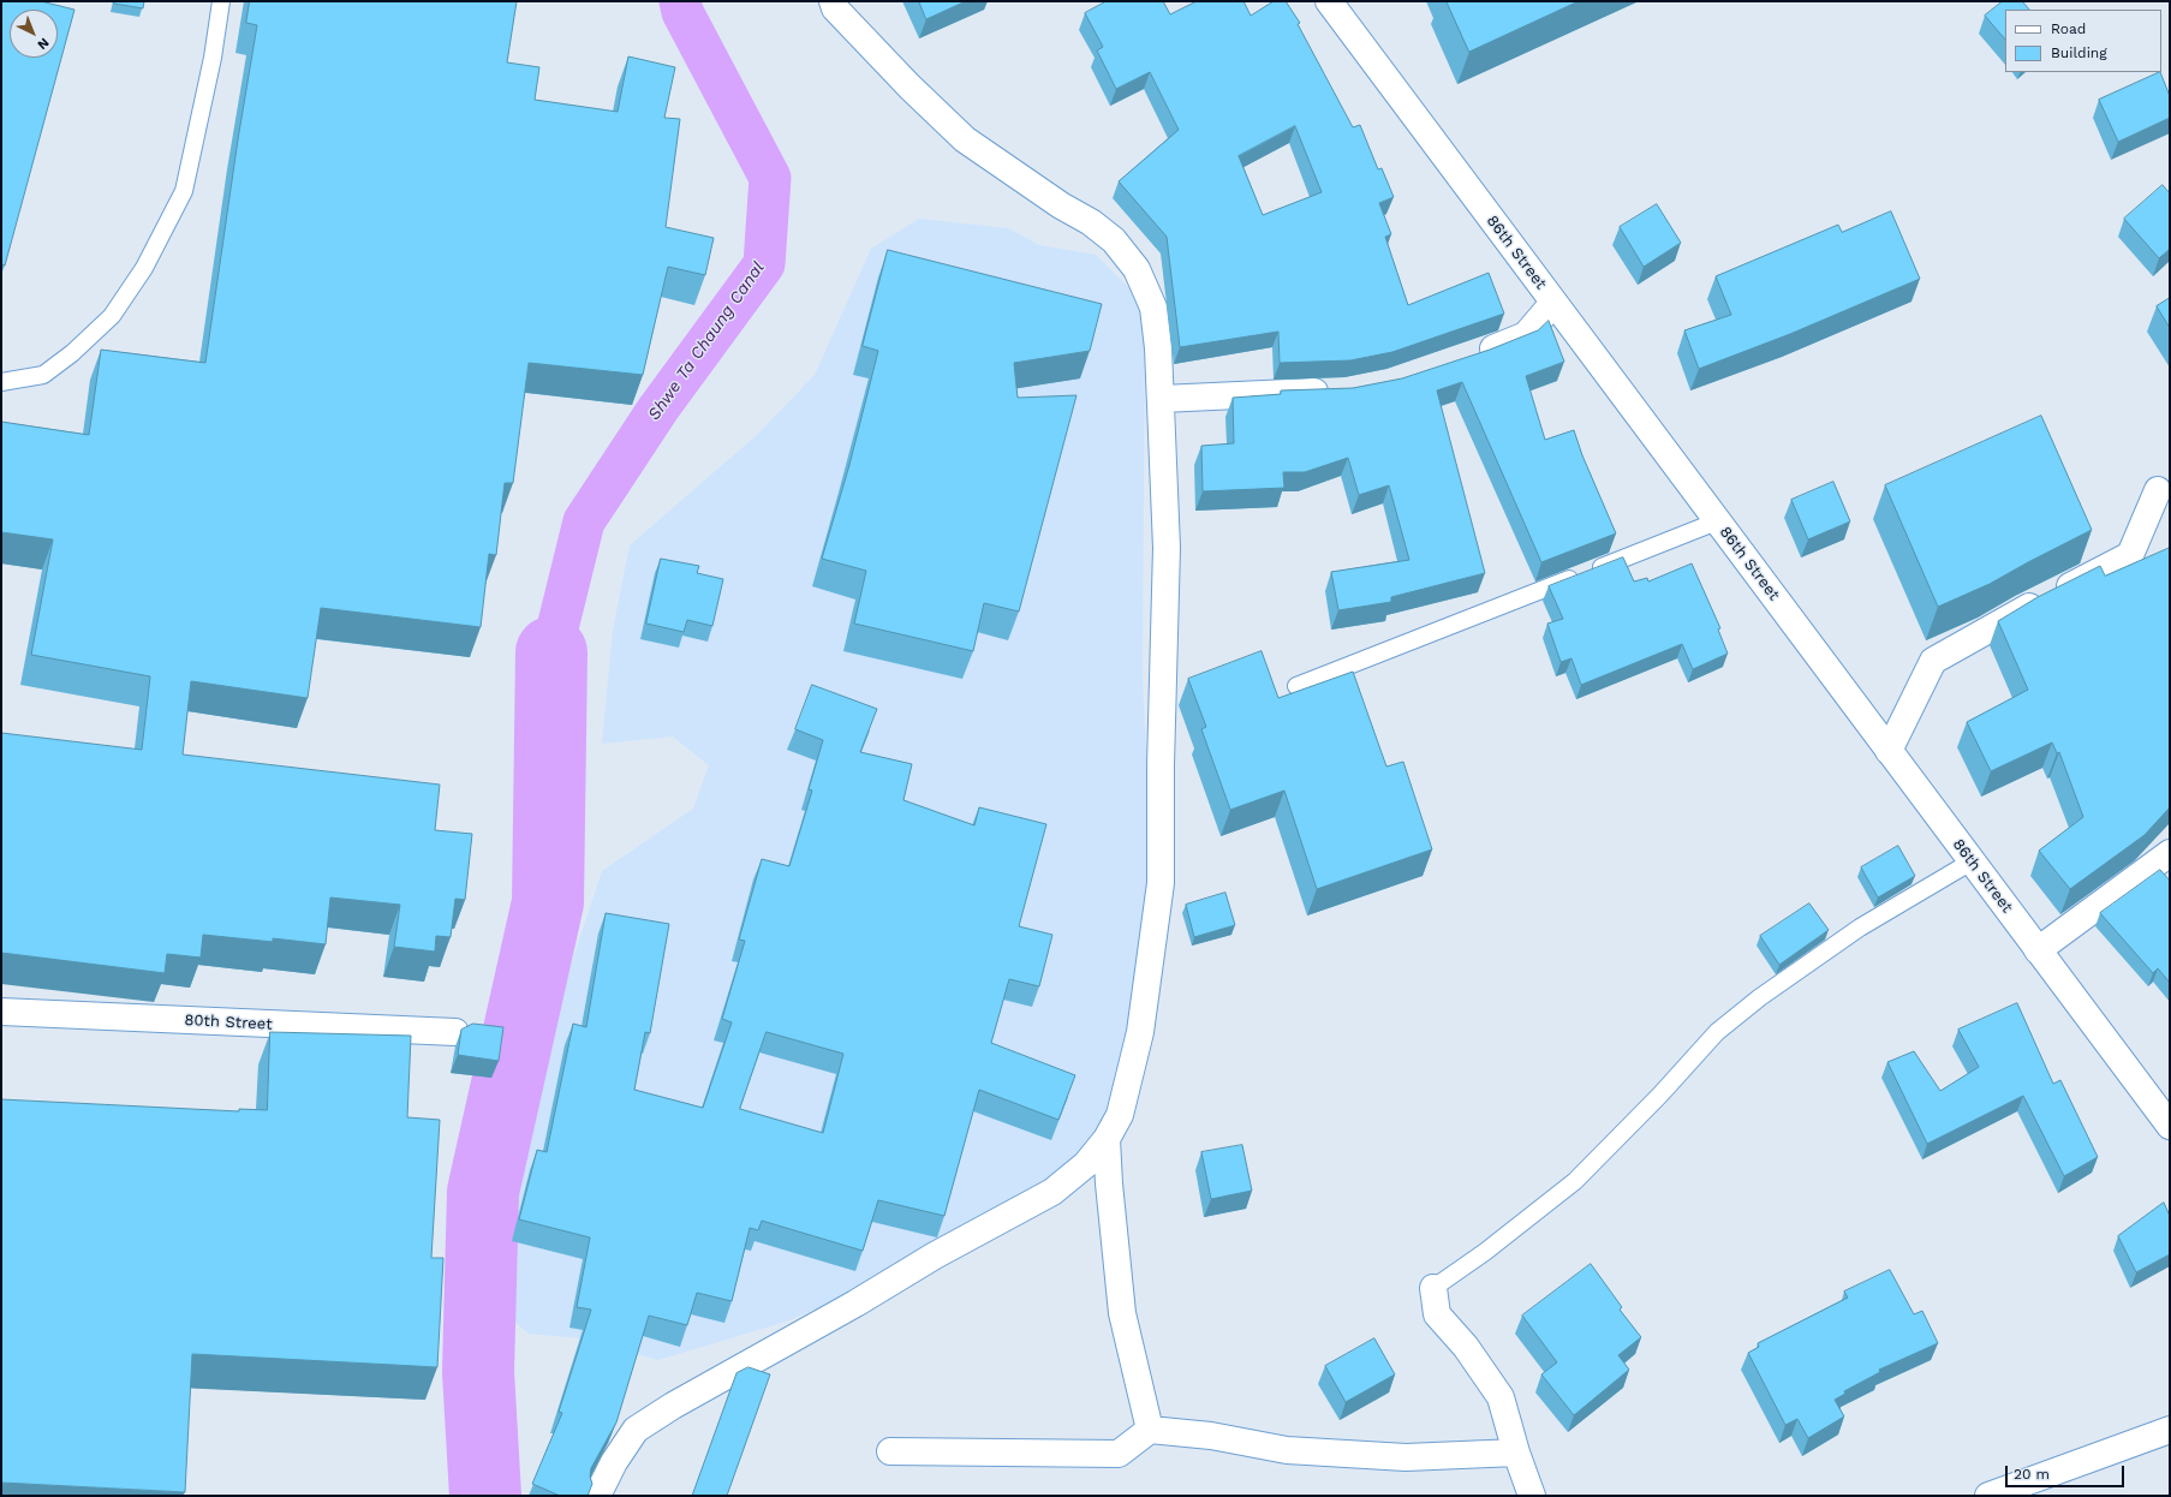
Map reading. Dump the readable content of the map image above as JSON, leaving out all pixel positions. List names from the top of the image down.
{
  "streets": {
    "street": ["86th Street", "80th Street"]
  },
  "water": ["Shwe Ta Chaung Canal"],
  "legend": ["Road", "Building"],
  "scale_bar": "20 m",
  "north": "bottom right"
}
